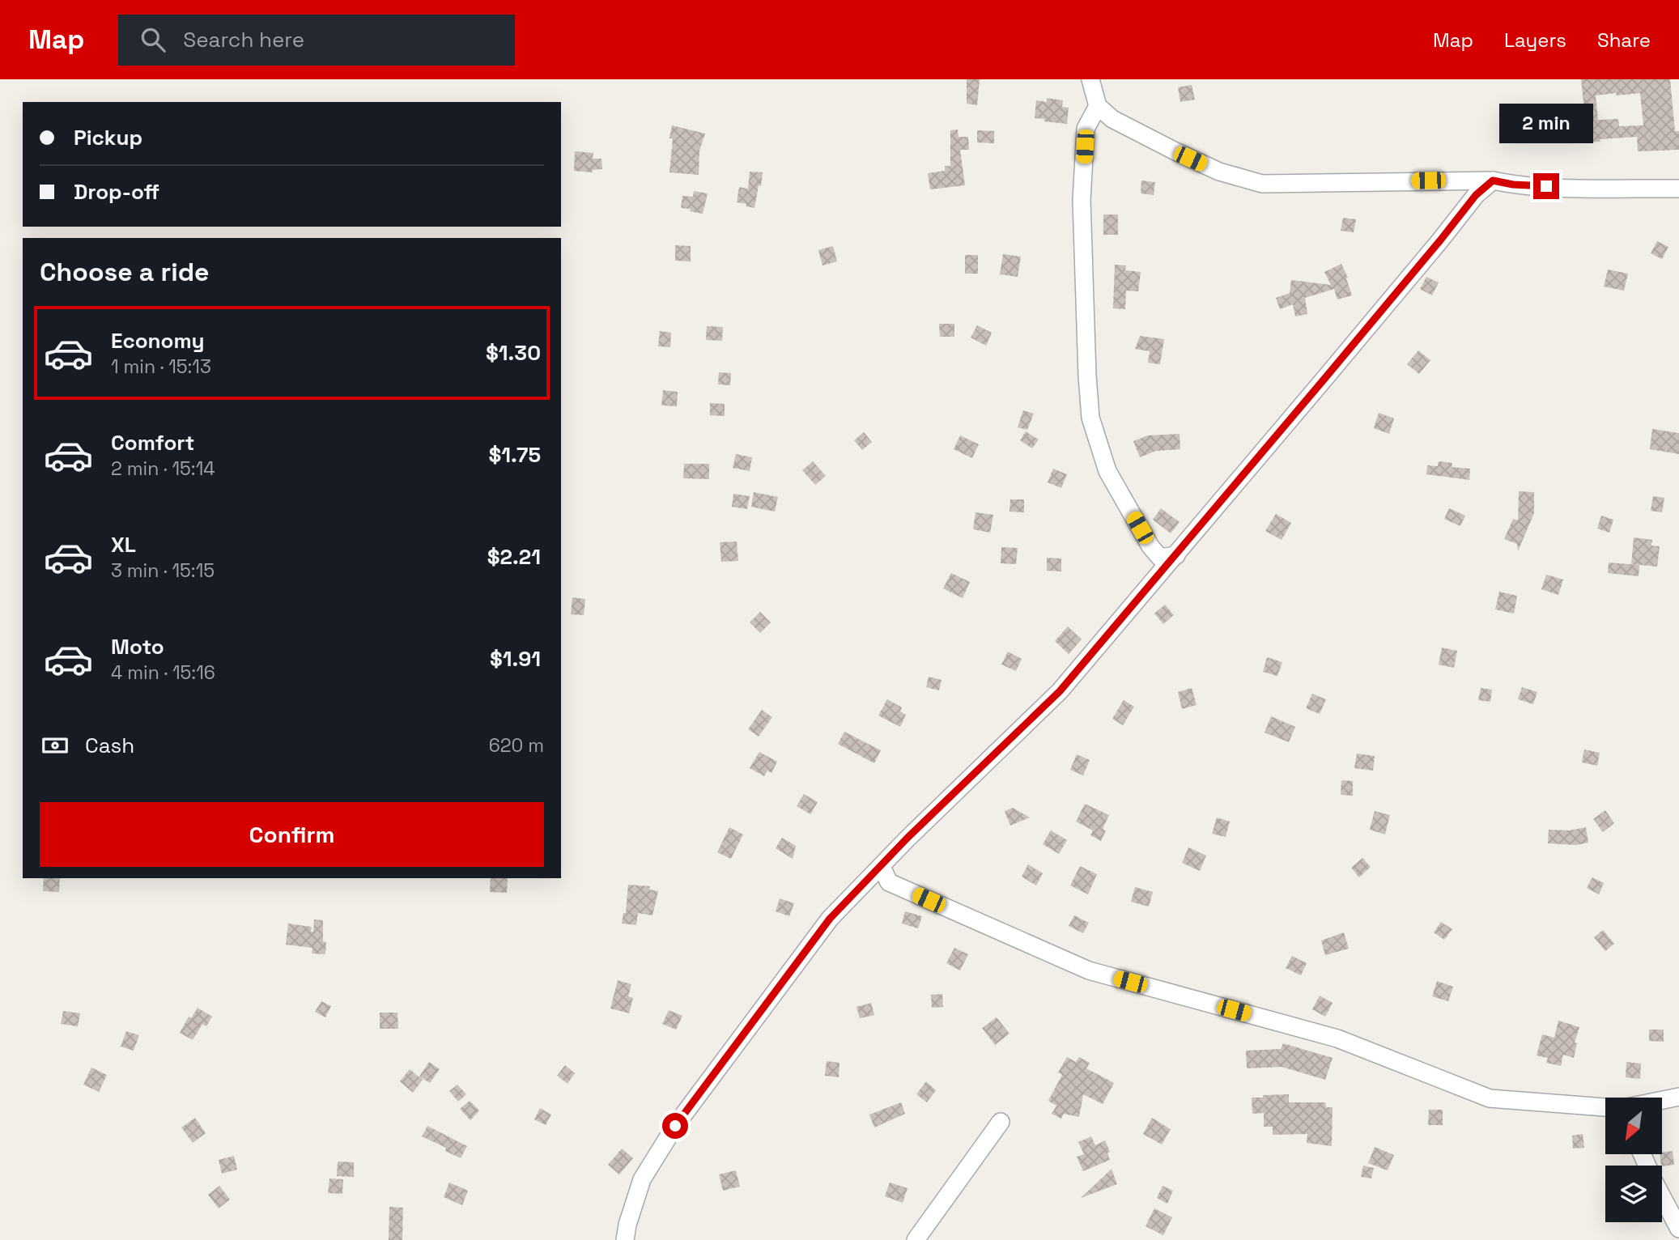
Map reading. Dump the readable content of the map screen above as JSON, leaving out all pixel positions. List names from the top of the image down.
{
  "north": "bottom left",
  "page": {
    "header": "Map",
    "search": "Search here",
    "nav": ["Map", "Layers", "Share"],
    "banner": ["Pickup", "Drop-off"],
    "bubble": "2 min",
    "heading": "Choose a ride",
    "list": [
      {
        "name": "Economy",
        "note": "1 min · 15:13",
        "value": "$1.30"
      },
      {
        "name": "Comfort",
        "note": "2 min · 15:14",
        "value": "$1.75"
      },
      {
        "name": "XL",
        "note": "3 min · 15:15",
        "value": "$2.21"
      },
      {
        "name": "Moto",
        "note": "4 min · 15:16",
        "value": "$1.91"
      }
    ],
    "pay": ["Cash", "620 m"],
    "buttons": "Confirm"
  }
}
